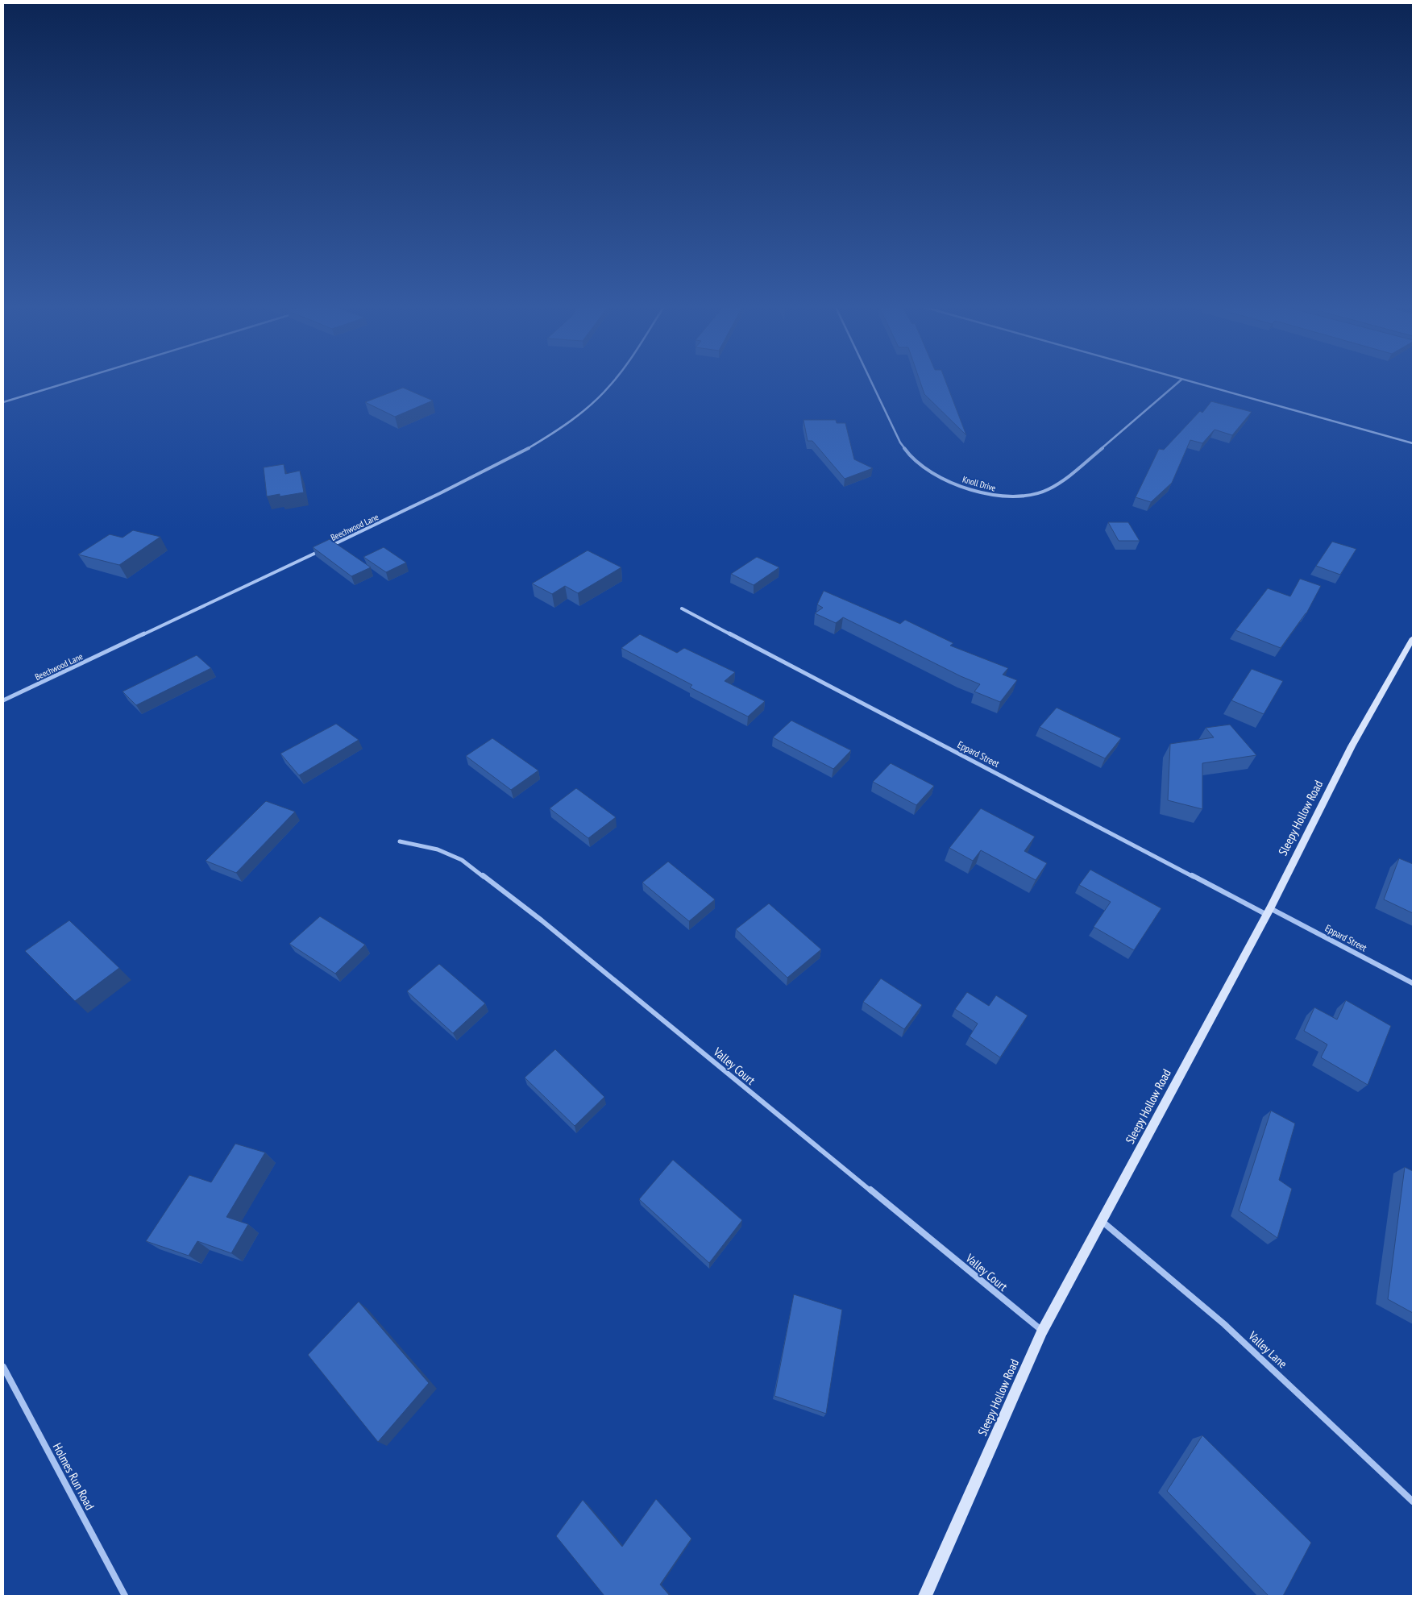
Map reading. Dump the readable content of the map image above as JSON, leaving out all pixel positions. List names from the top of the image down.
{
  "streets": {
    "main road": ["Sleepy Hollow Road"],
    "street": [
      "Knoll Drive",
      "Beechwood Lane",
      "Eppard Street",
      "Valley Court",
      "Valley Lane",
      "Holmes Run Road"
    ]
  },
  "crossings": [
    ["Eppard Street", "Sleepy Hollow Road"],
    ["Sleepy Hollow Road", "Valley Court"],
    ["Sleepy Hollow Road", "Valley Lane"]
  ]
}
